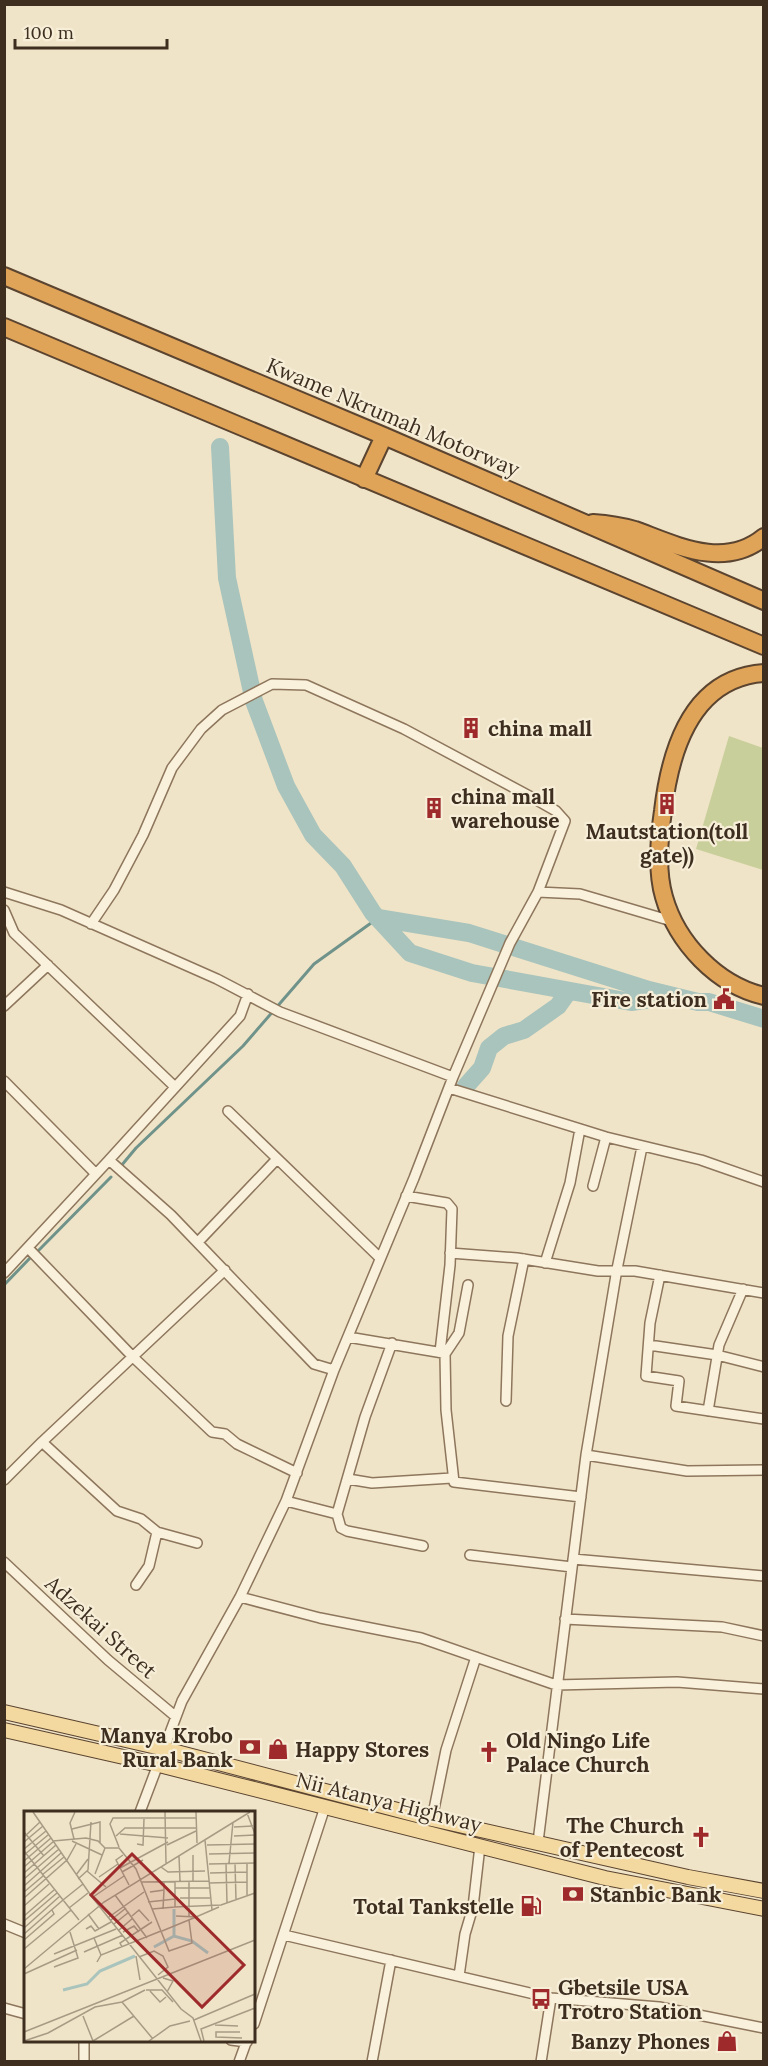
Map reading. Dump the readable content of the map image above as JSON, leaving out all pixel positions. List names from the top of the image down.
{
  "streets": {
    "highway": ["Kwame Nkrumah Motorway"],
    "main road": ["Nii Atanya Highway"],
    "street": ["Adzekai Street"]
  },
  "places": {
    "building": ["china mall", "Mautstation(toll gate))", "china mall warehouse"],
    "public building": ["Fire station"],
    "bank": ["Manya Krobo Rural Bank", "Stanbic Bank"],
    "shop": ["Happy Stores", "Banzy Phones"],
    "church": ["Old Ningo Life Palace Church", "The Church of Pentecost"],
    "fuel station": ["Total Tankstelle"],
    "bus stop": ["Gbetsile USA Trotro Station"]
  },
  "scale_bar": "100 m"
}
